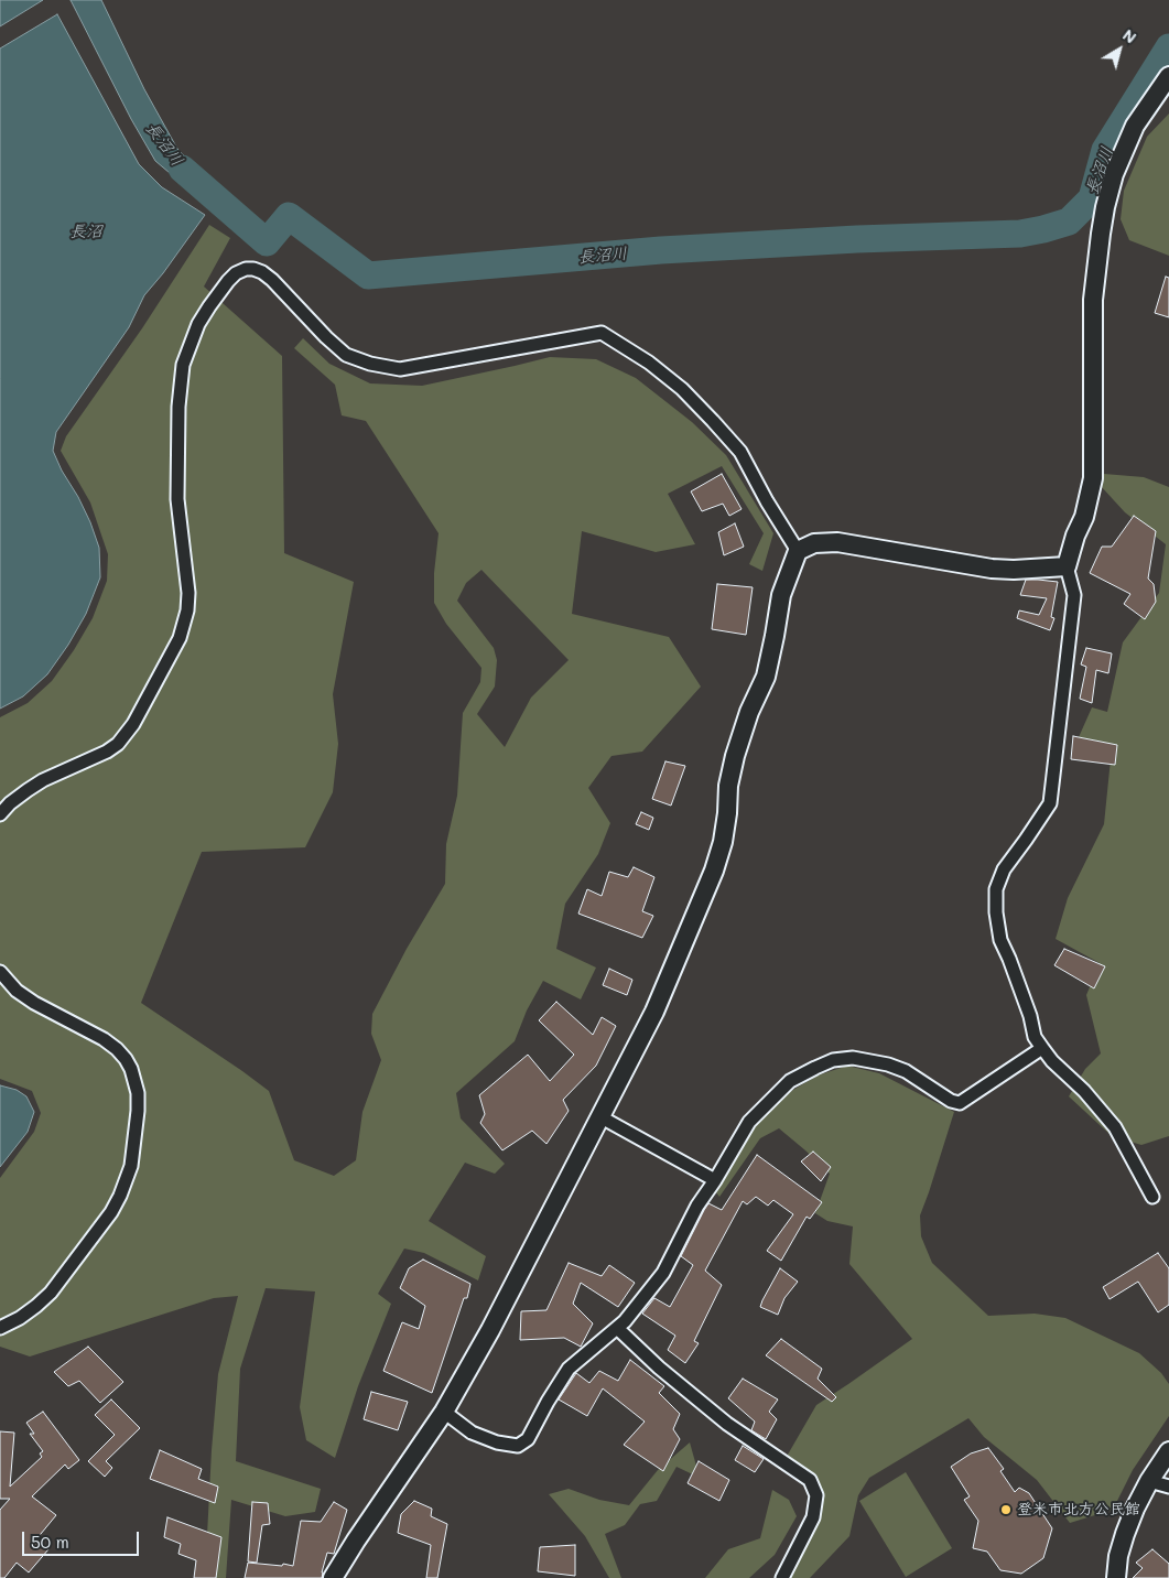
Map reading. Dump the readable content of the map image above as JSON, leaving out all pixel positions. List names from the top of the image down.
{
  "water": ["長沼川", "長沼"],
  "places": ["登米市北方公民館"],
  "scale_bar": "50 m",
  "north": "top right"
}
